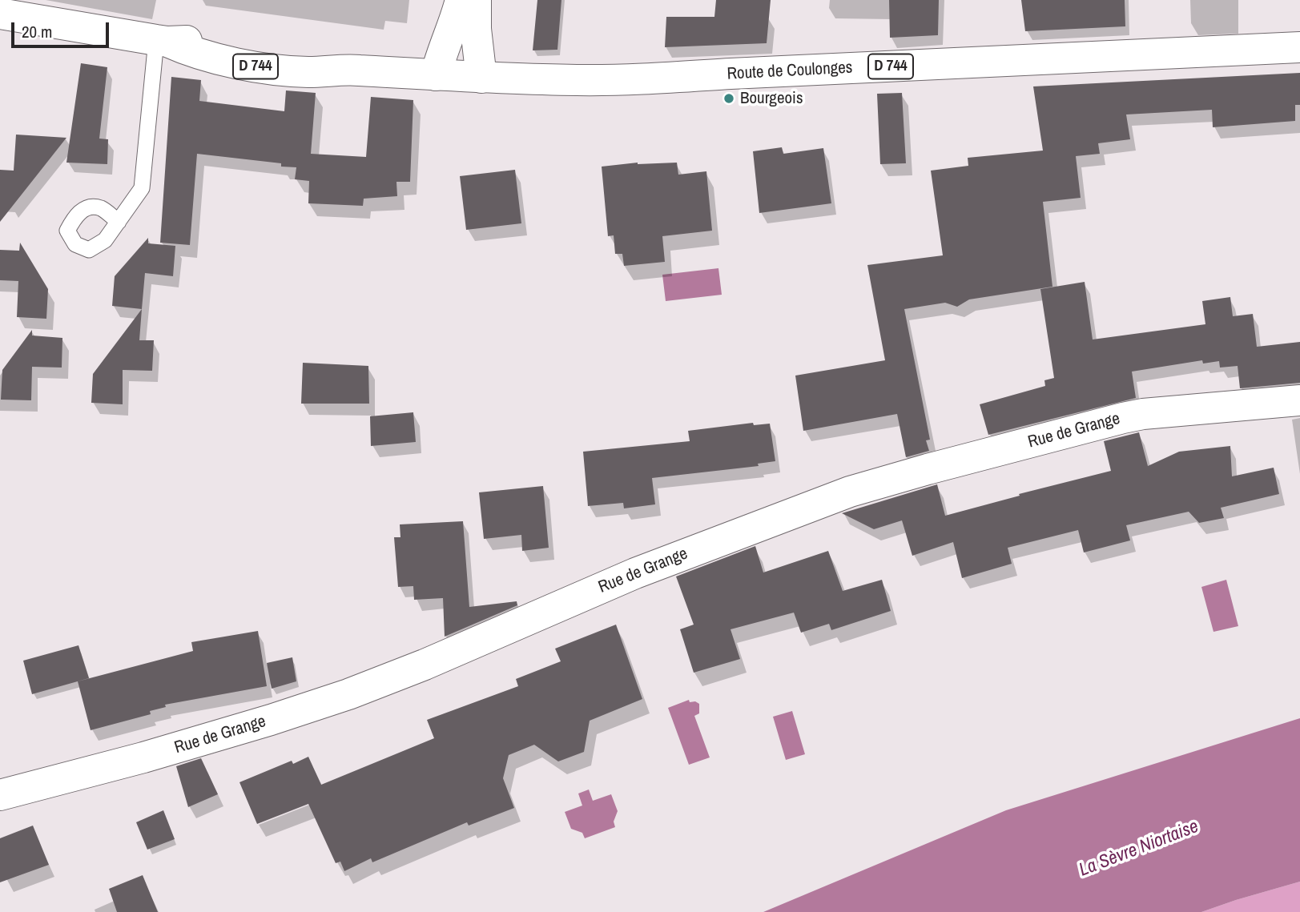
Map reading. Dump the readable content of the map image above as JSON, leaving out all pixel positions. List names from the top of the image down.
{
  "streets": {
    "street": ["D 744", "Route de Coulonges", "Rue de Grange"]
  },
  "water": ["La Sèvre Niortaise"],
  "places": ["Bourgeois"],
  "scale_bar": "20 m"
}
